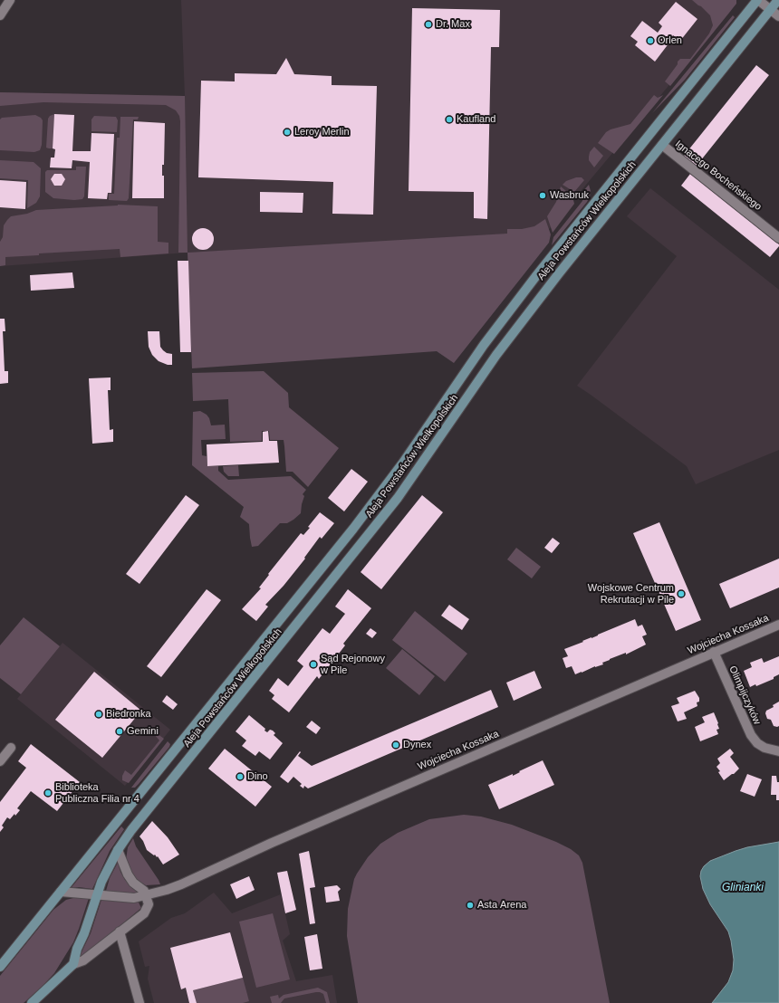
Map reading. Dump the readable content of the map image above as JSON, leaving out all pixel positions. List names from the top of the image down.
{
  "streets": {
    "main road": ["Aleja Powstańców Wielkopolskich"],
    "street": ["Ignacego Bocheńskiego", "Wojciecha Kossaka", "Olimpijczyków"]
  },
  "crossings": [
    ["Ignacego Bocheńskiego", "Aleja Powstańców Wielkopolskich"],
    ["Aleja Powstańców Wielkopolskich", "Wojciecha Kossaka"],
    ["Wojciecha Kossaka", "Olimpijczyków"]
  ],
  "water": ["Glinianki"],
  "places": [
    "Dr. Max",
    "Orlen",
    "Kaufland",
    "Leroy Merlin",
    "Wasbruk",
    "Wojskowe Centrum Rekrutacji w Pile",
    "Sąd Rejonowy w Pile",
    "Biedronka",
    "Gemini",
    "Dynex",
    "Dino",
    "Biblioteka Publiczna Filia nr 4",
    "Asta Arena"
  ]
}
